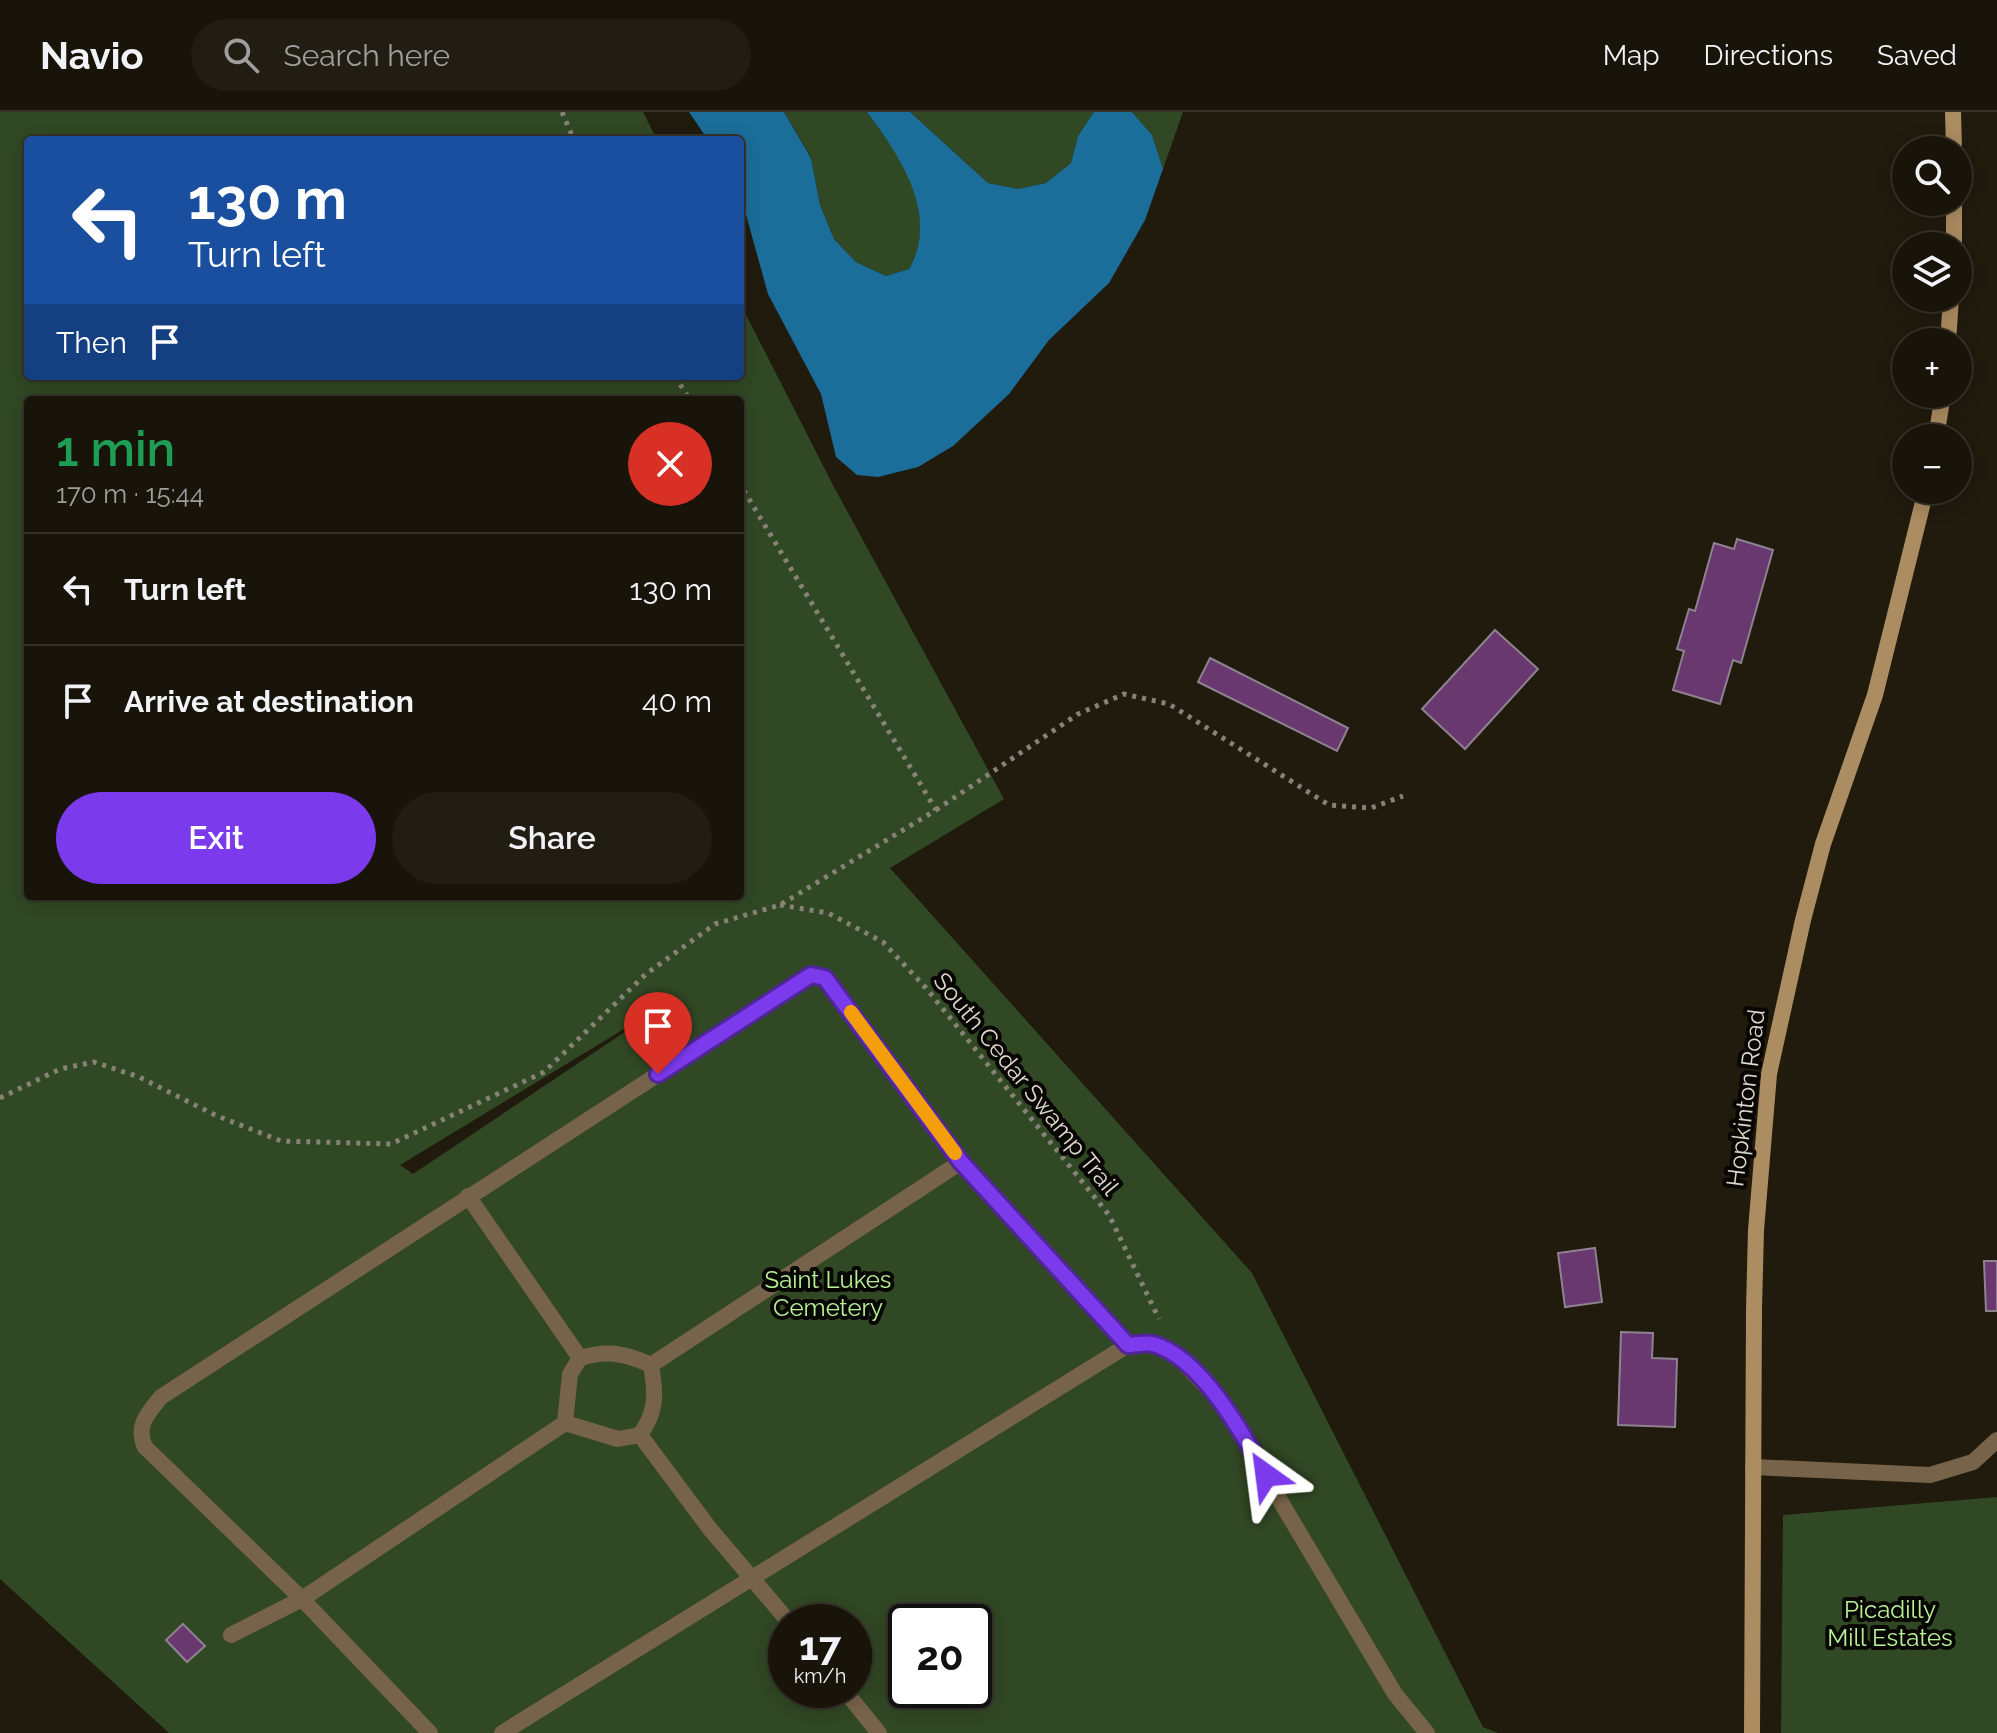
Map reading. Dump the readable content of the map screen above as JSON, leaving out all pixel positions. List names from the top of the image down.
{
  "streets": {
    "main road": ["Hopkinton Road"],
    "path": ["South Cedar Swamp Trail"]
  },
  "parks": ["Saint Lukes Cemetery", "Picadilly Mill Estates"],
  "page": {
    "header": "Navio",
    "search": "Search here",
    "nav": ["Map", "Directions", "Saved"],
    "map_buttons": ["+", "−"],
    "turn": ["130 m", "Turn left"],
    "then": "Then",
    "heading": ["1 min", "170 m · 15:44"],
    "list": [
      {
        "name": "Turn left",
        "value": "130 m"
      },
      {
        "name": "Arrive at destination",
        "value": "40 m"
      }
    ],
    "buttons": ["Exit", "Share"],
    "speed": "17 km/h",
    "limit": "20"
  }
}
